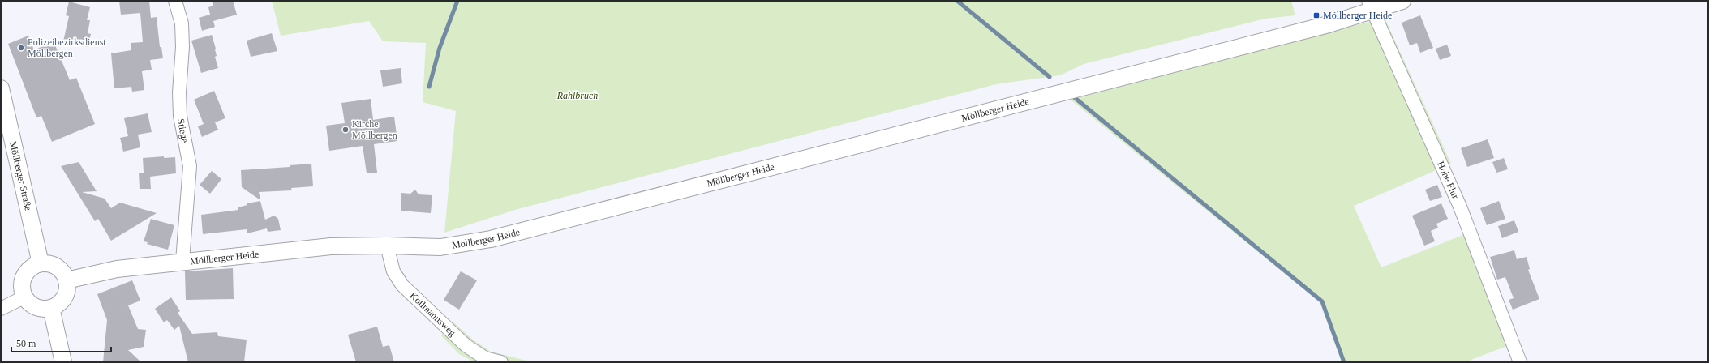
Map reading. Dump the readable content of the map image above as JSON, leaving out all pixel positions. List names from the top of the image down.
{
  "streets": {
    "street": [
      "Möllberger Heide",
      "Stiege",
      "Möllberger Straße",
      "Hohe Flur",
      "Kollmannsweg"
    ]
  },
  "crossings": [
    ["Möllberger Heide", "Stiege"],
    ["Möllberger Heide", "Möllberger Straße"],
    ["Möllberger Heide", "Hohe Flur"],
    ["Möllberger Heide", "Kollmannsweg"]
  ],
  "parks": ["Rahlbruch"],
  "places": {
    "transit": ["Möllberger Heide"],
    "other": ["Polizeibezirksdienst Möllbergen", "Kirche Möllbergen"]
  },
  "scale_bar": "50 m"
}
